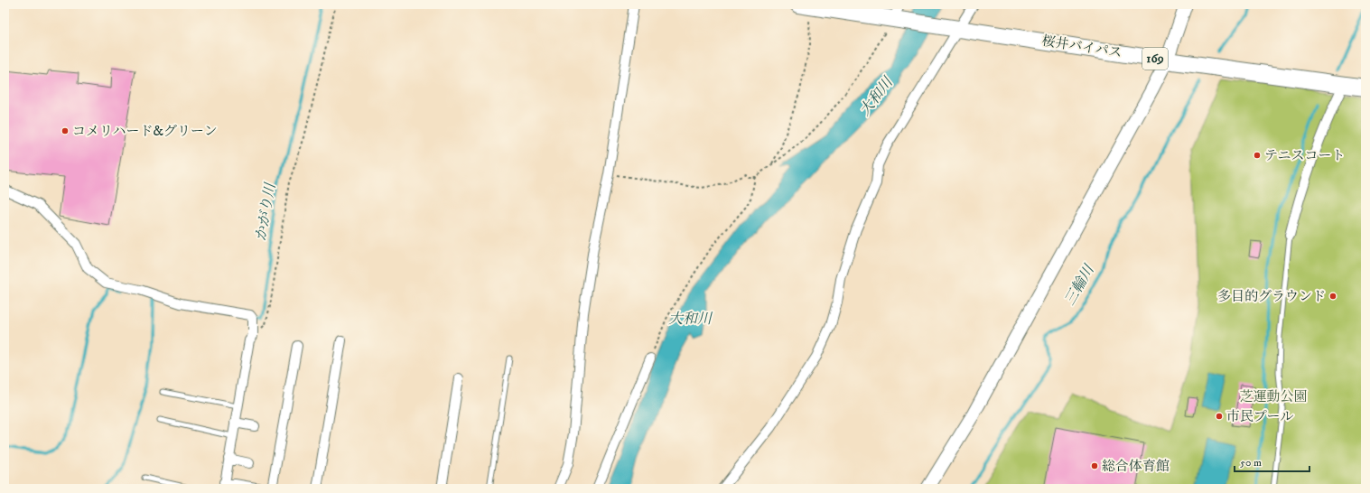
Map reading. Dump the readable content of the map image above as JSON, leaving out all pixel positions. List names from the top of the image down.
{
  "streets": {
    "highway": ["桜井バイパス", "169"]
  },
  "water": ["大和川", "かがり川", "三輪川"],
  "parks": ["芝運動公園"],
  "places": [
    "コメリハード&グリーン",
    "テニスコート",
    "多目的グラウンド",
    "市民プール",
    "総合体育館"
  ],
  "scale_bar": "50 m"
}
